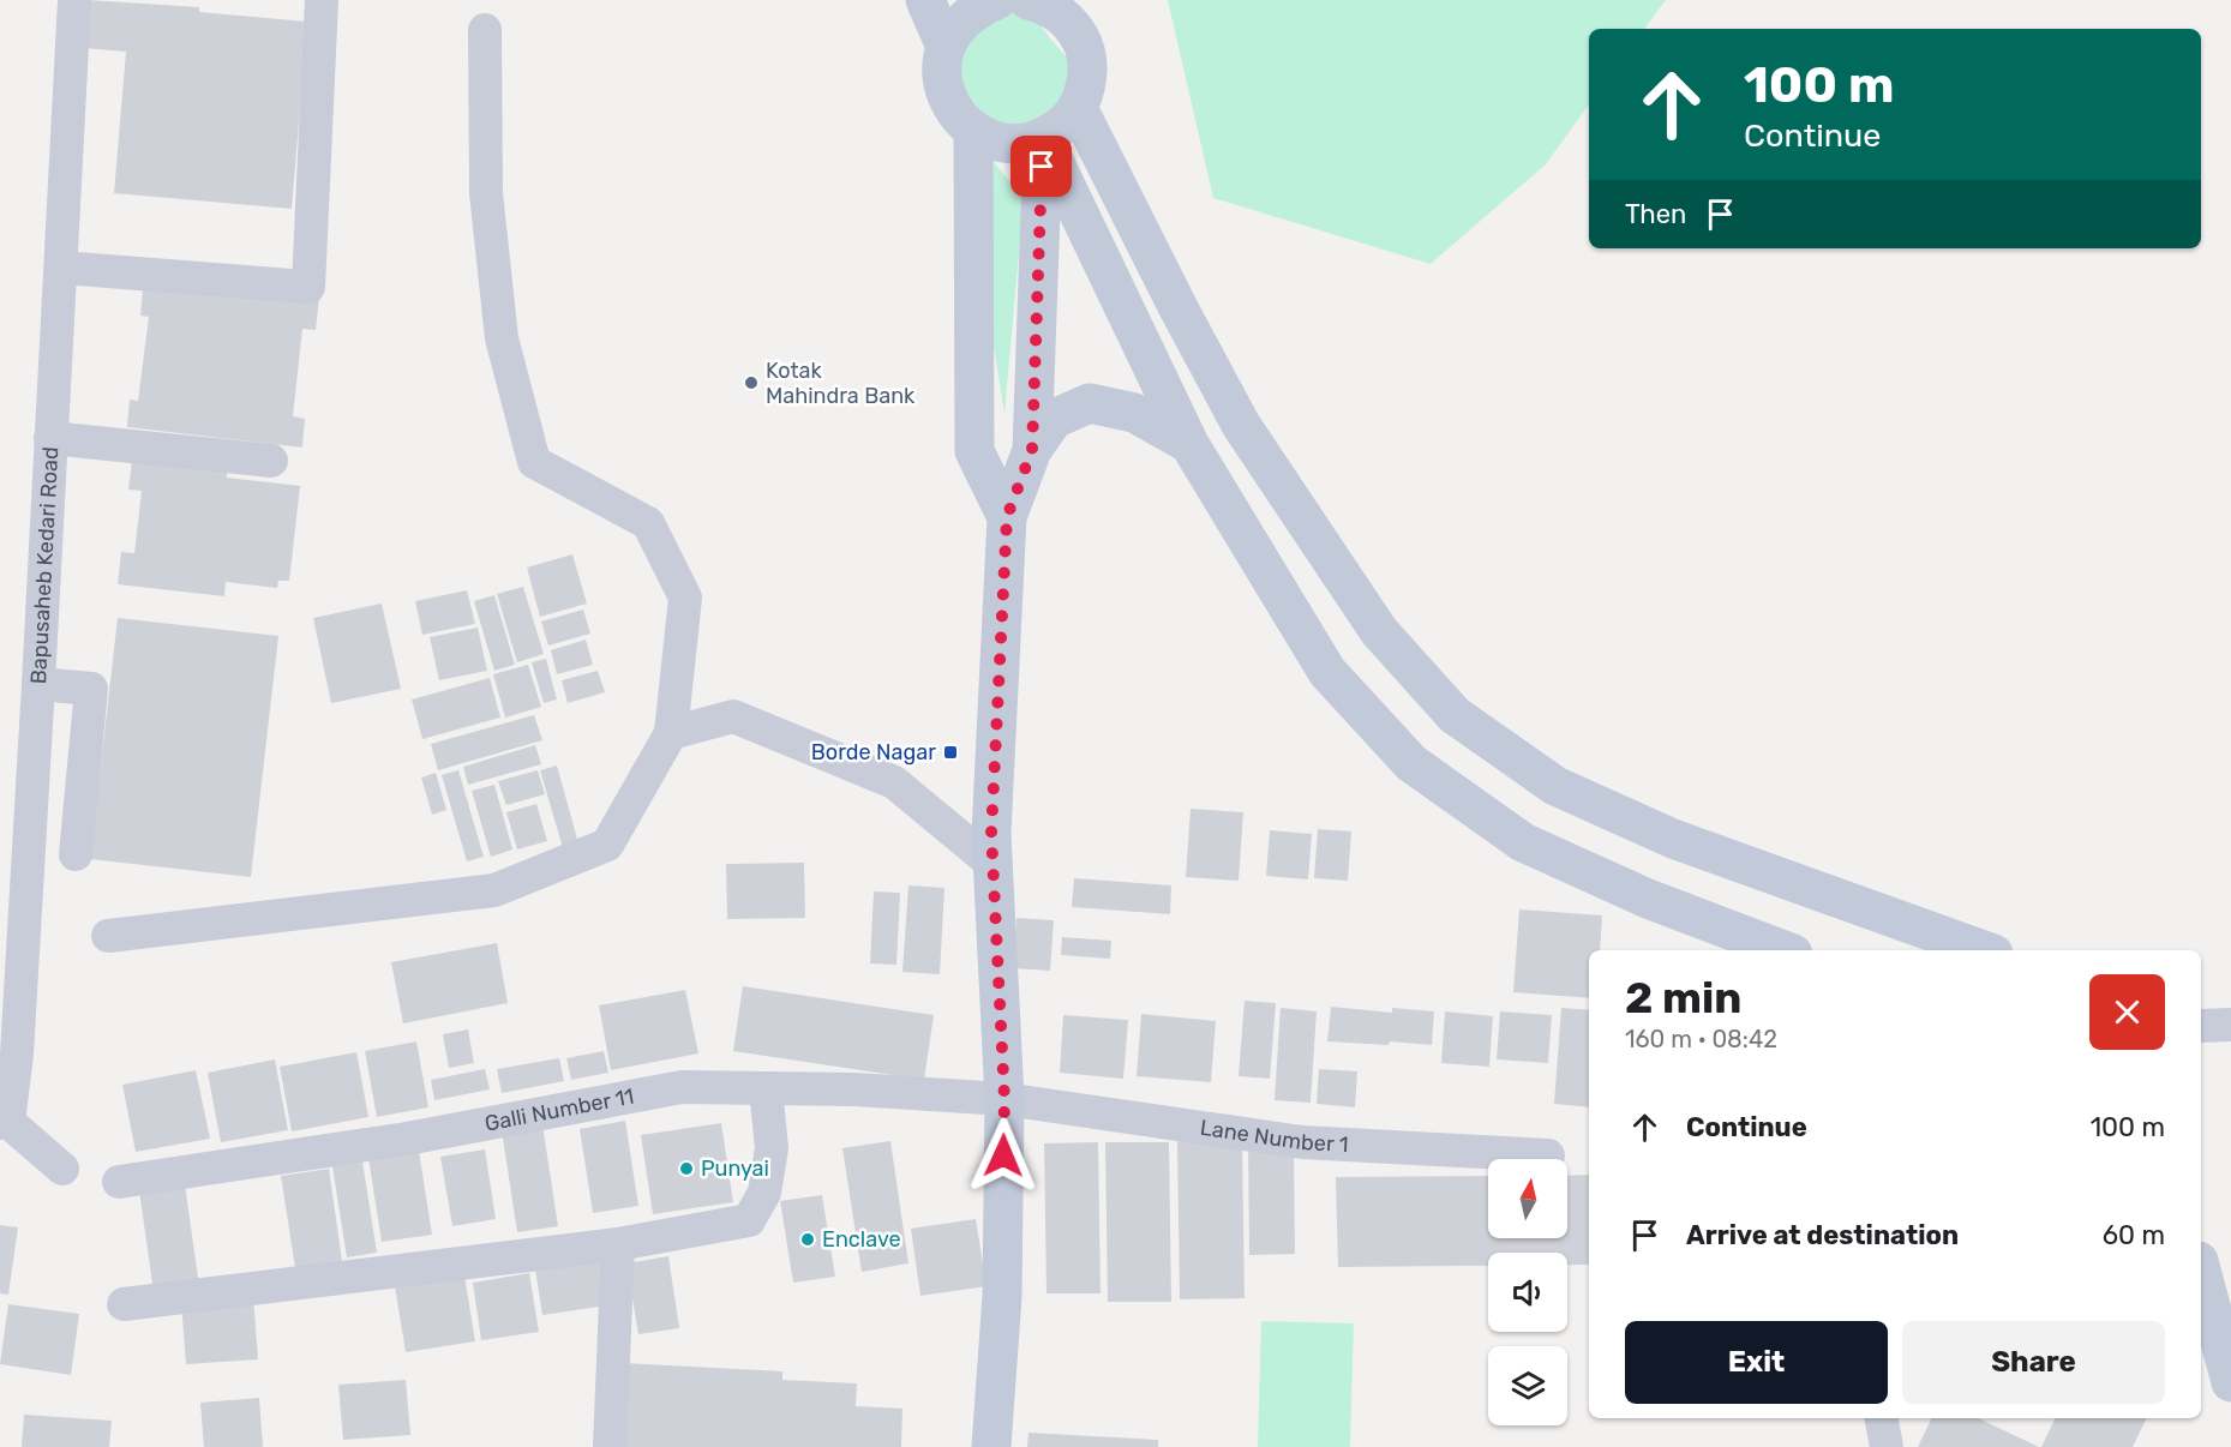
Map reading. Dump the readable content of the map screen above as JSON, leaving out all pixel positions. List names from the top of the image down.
{
  "streets": {
    "street": ["Bapusaheb Kedari Road", "Galli Number 11", "Lane Number 1"]
  },
  "crossings": [
    ["Galli Number 11", "Lane Number 1"]
  ],
  "places": {
    "other": ["Kotak Mahindra Bank", "Punyai", "Enclave"],
    "transit": ["Borde Nagar"]
  },
  "north": "top",
  "page": {
    "turn": ["100 m", "Continue"],
    "then": "Then",
    "heading": ["2 min", "160 m · 08:42"],
    "list": [
      {
        "name": "Continue",
        "value": "100 m"
      },
      {
        "name": "Arrive at destination",
        "value": "60 m"
      }
    ],
    "buttons": ["Exit", "Share"]
  }
}
